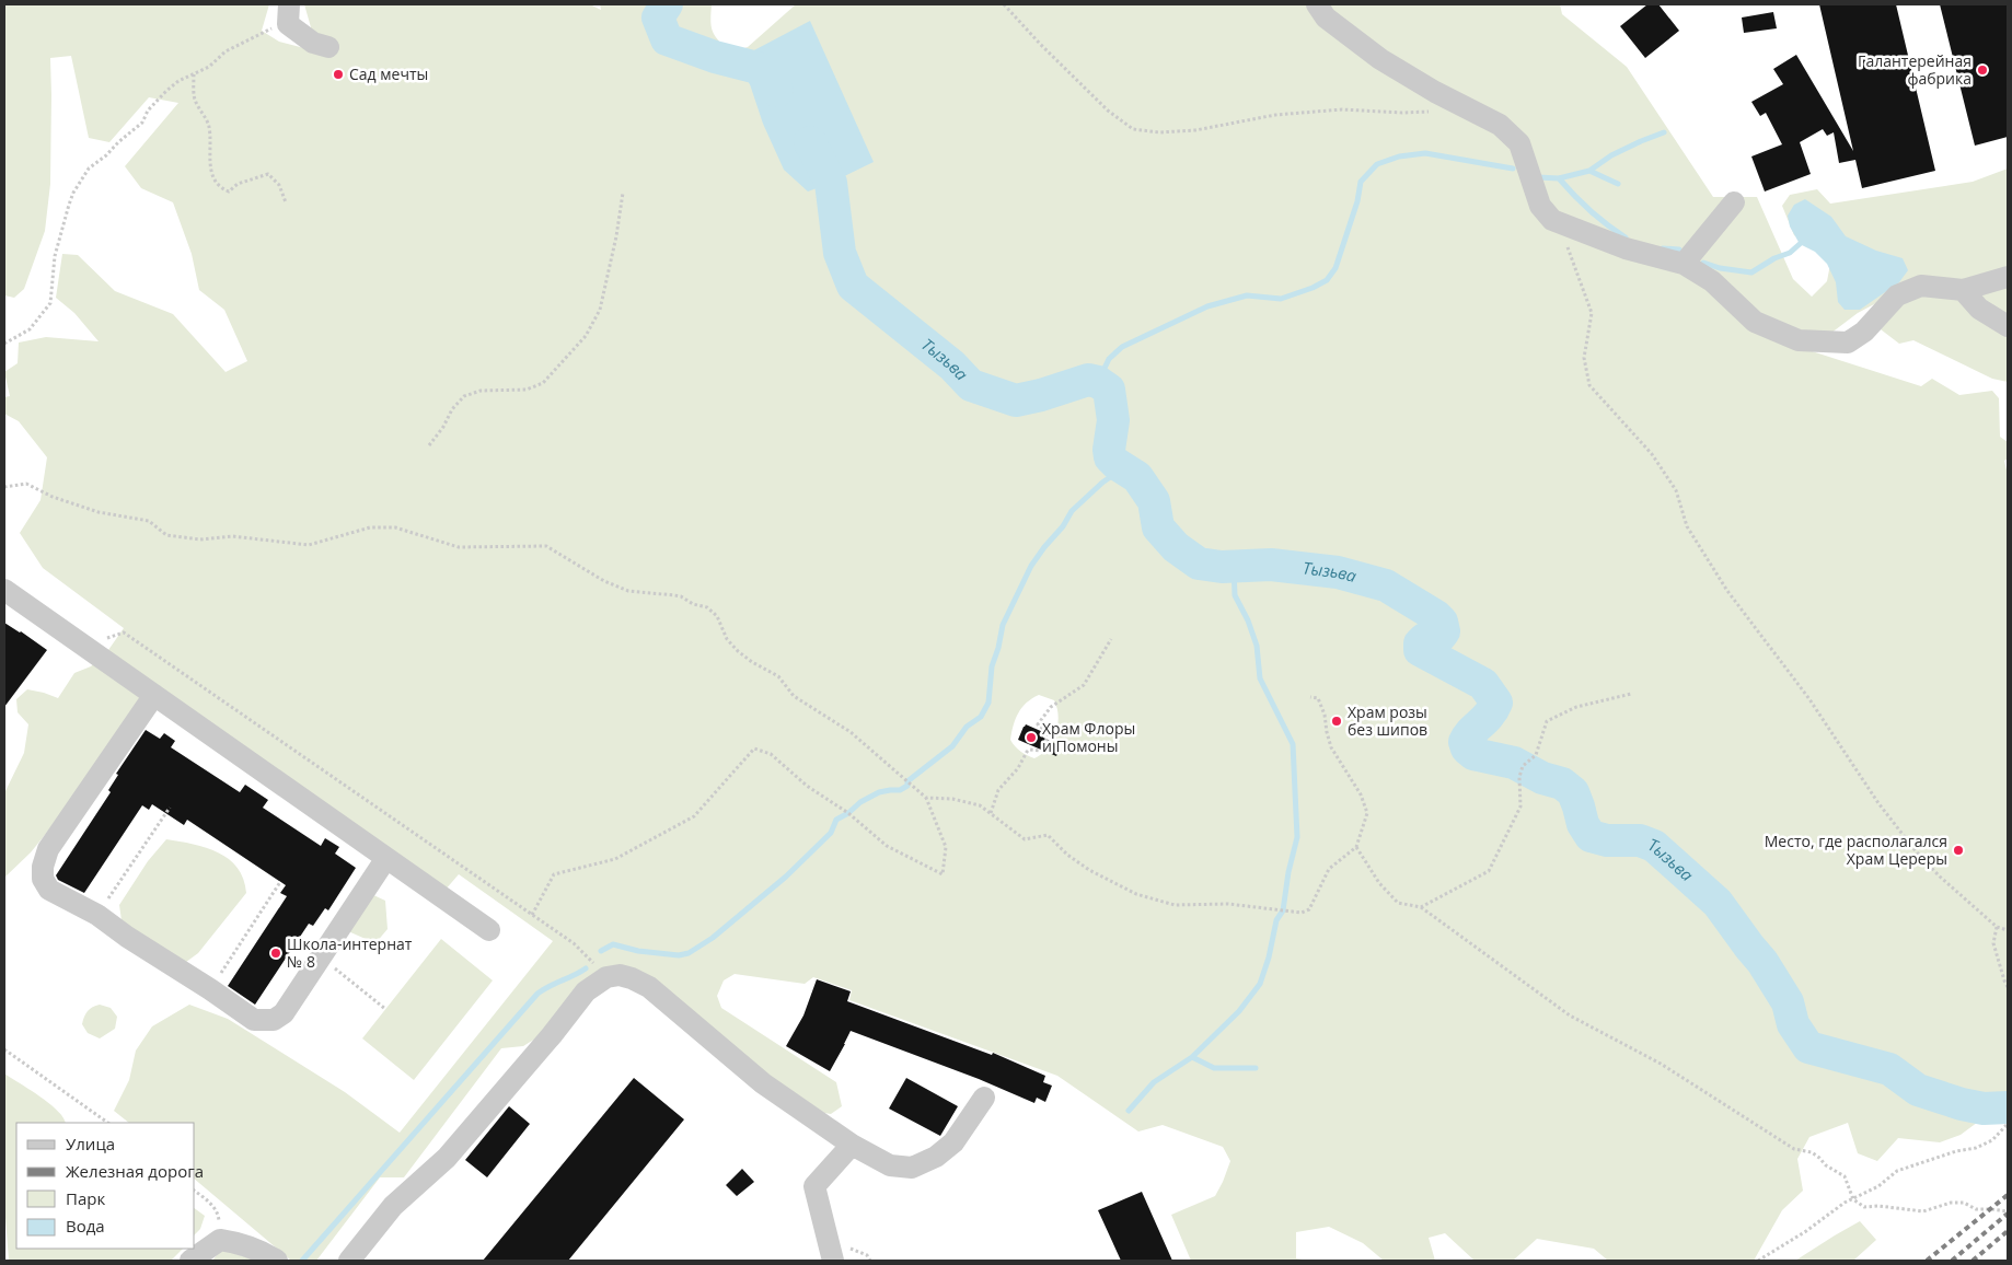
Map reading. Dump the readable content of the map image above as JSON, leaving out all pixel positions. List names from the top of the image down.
{
  "water": ["Тызьва"],
  "places": [
    "Галантерейная фабрика",
    "Сад мечты",
    "Храм розы без шипов",
    "Храм Флоры и Помоны",
    "Место, где располагался Храм Цереры",
    "Школа-интернат № 8"
  ],
  "legend": [
    "Улица",
    "Железная дорога",
    "Парк",
    "Вода"
  ]
}
